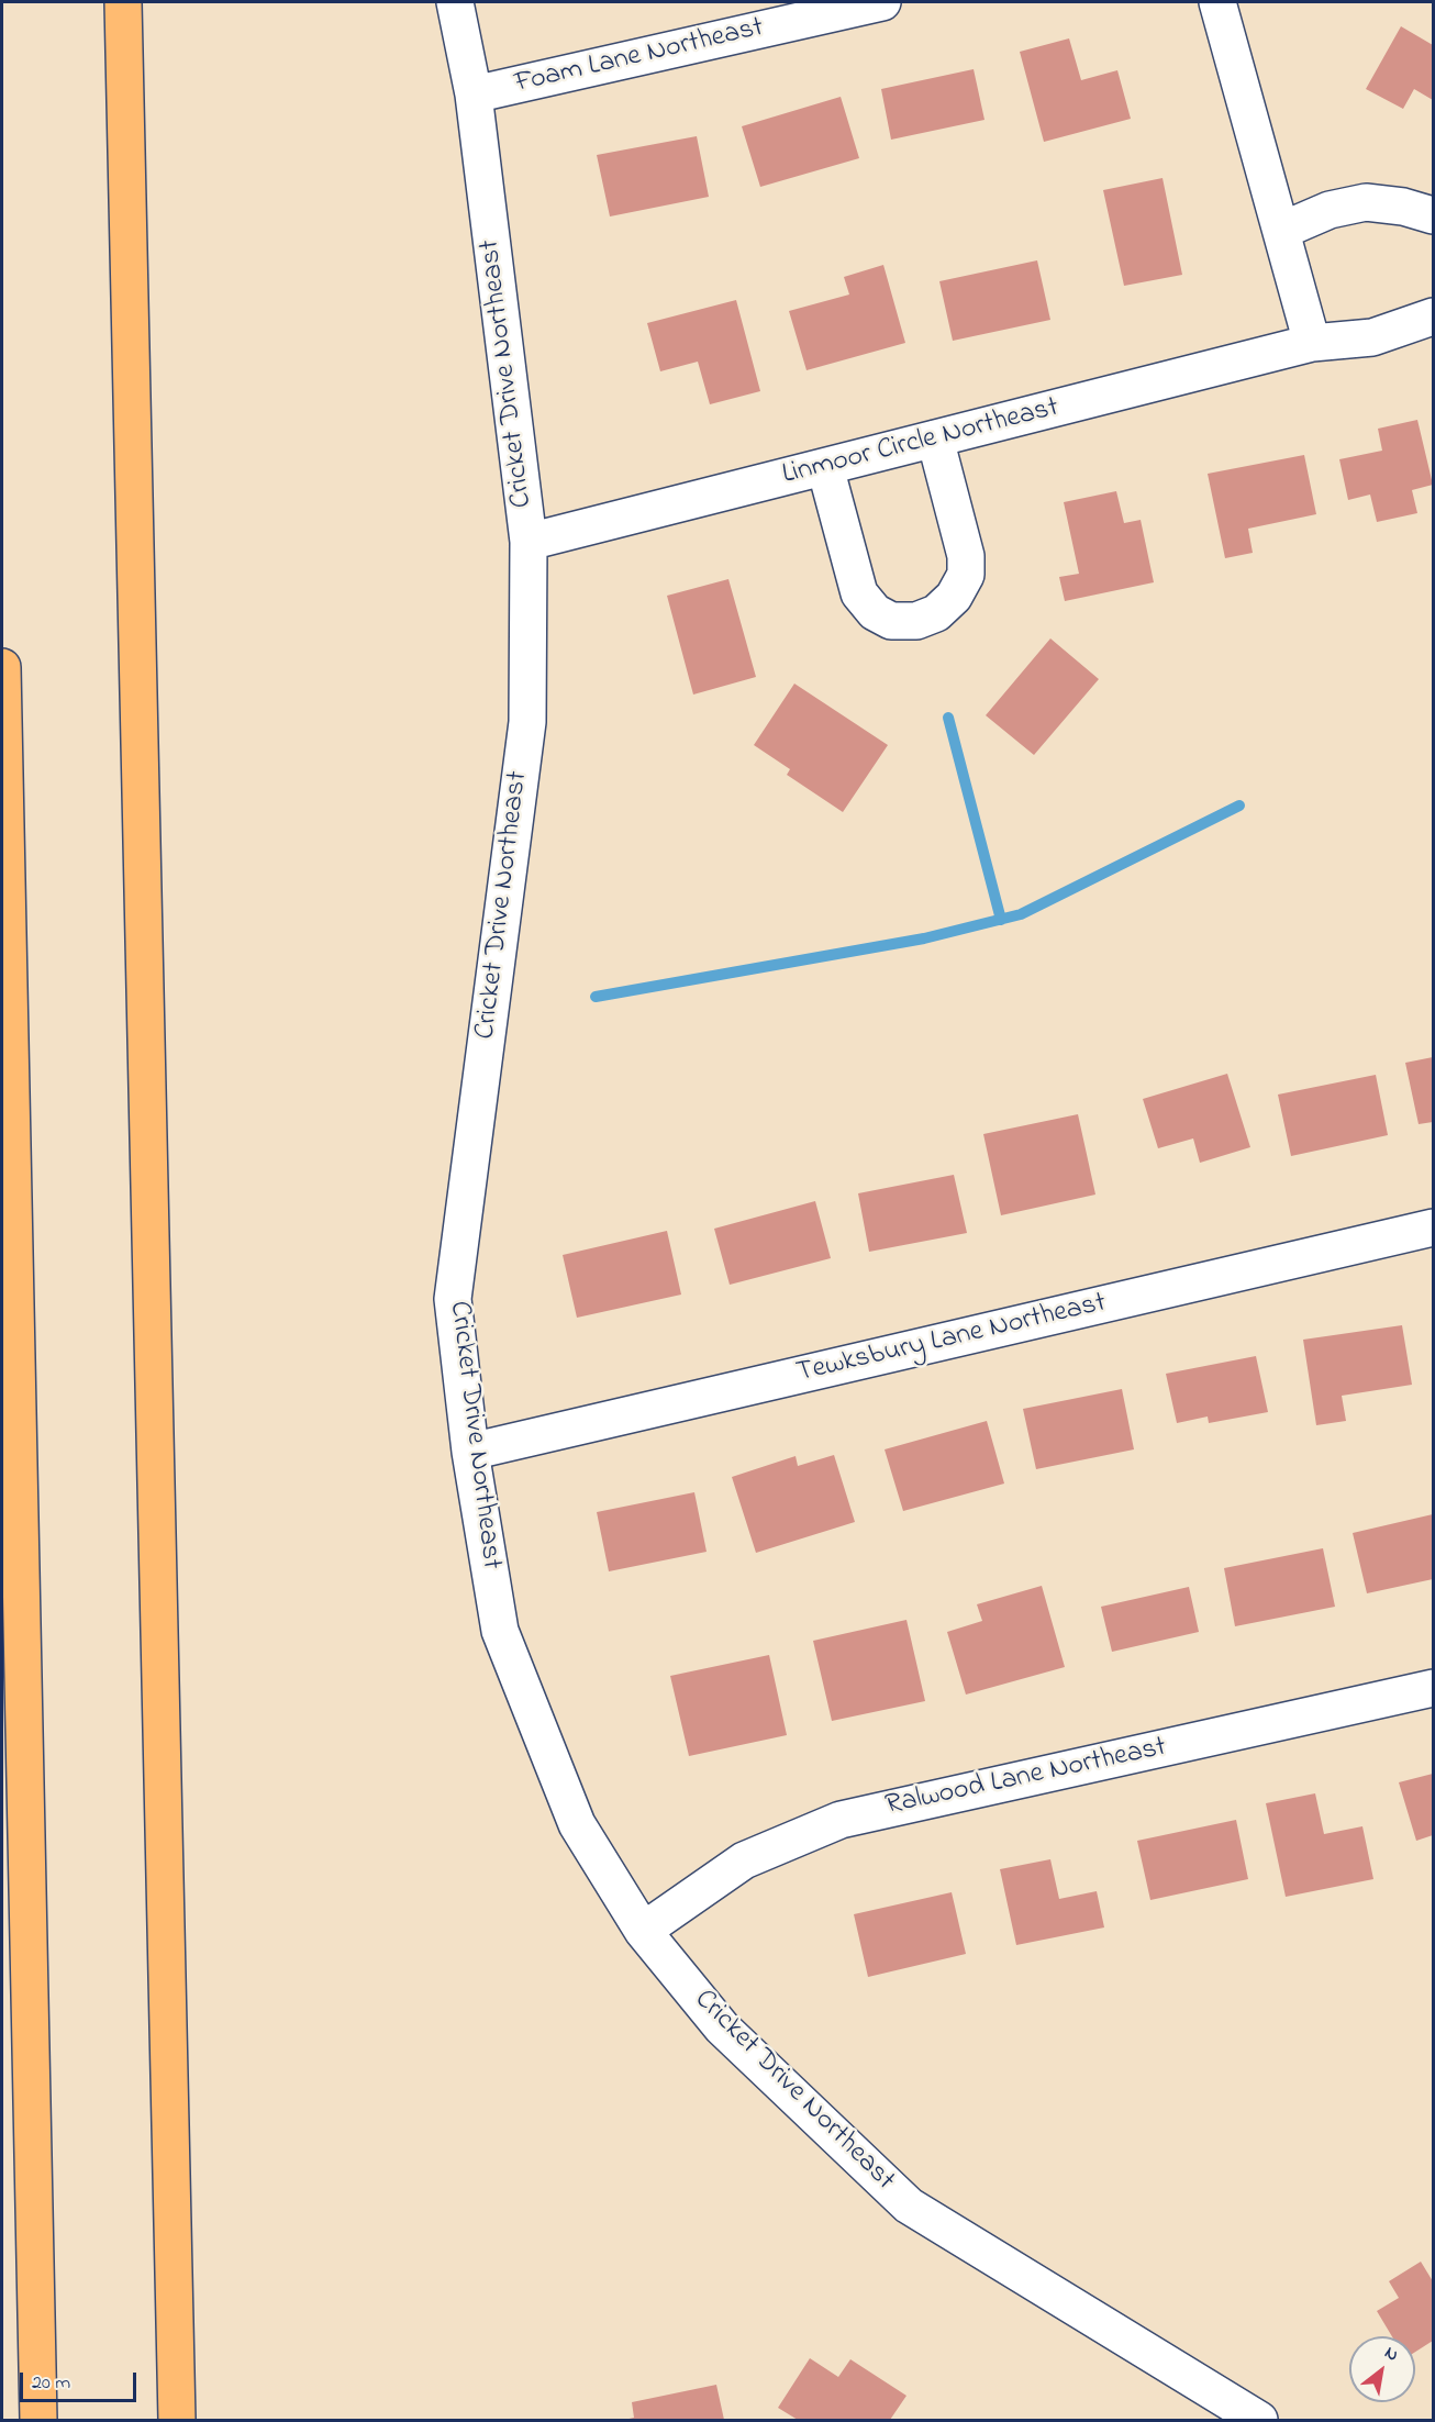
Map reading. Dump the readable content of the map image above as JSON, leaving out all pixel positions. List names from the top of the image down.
{
  "streets": {
    "street": [
      "Foam Lane Northeast",
      "Cricket Drive Northeast",
      "Linmoor Circle Northeast",
      "Tewksbury Lane Northeast",
      "Ralwood Lane Northeast"
    ]
  },
  "crossings": [
    ["Foam Lane Northeast", "Cricket Drive Northeast"],
    ["Cricket Drive Northeast", "Linmoor Circle Northeast"],
    ["Cricket Drive Northeast", "Tewksbury Lane Northeast"],
    ["Cricket Drive Northeast", "Ralwood Lane Northeast"]
  ],
  "scale_bar": "20 m",
  "north": "top right"
}
